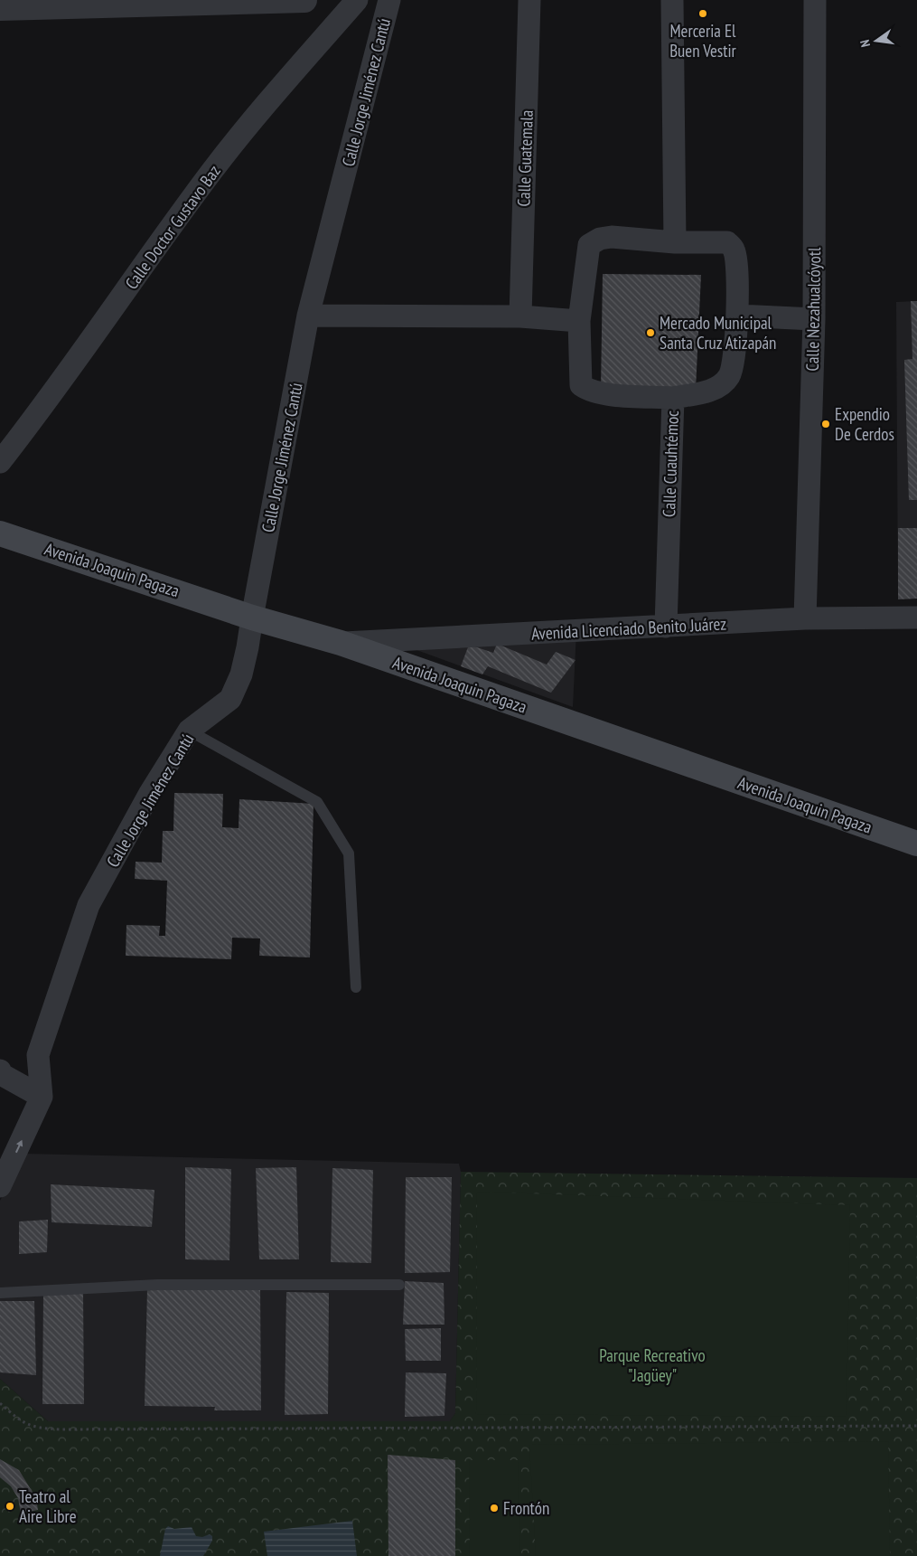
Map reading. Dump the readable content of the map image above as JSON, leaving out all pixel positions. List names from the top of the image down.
{
  "streets": {
    "main road": ["Avenida Joaquin Pagaza"],
    "street": [
      "Calle Jorge Jiménez Cantú",
      "Calle Guatemala",
      "Calle Doctor Gustavo Baz",
      "Calle Nezahualcóyotl",
      "Calle Cuauhtémoc",
      "Avenida Licenciado Benito Juárez"
    ]
  },
  "crossings": [
    ["Calle Jorge Jiménez Cantú", "Avenida Joaquin Pagaza"],
    ["Calle Nezahualcóyotl", "Avenida Licenciado Benito Juárez"],
    ["Calle Cuauhtémoc", "Avenida Licenciado Benito Juárez"],
    ["Avenida Joaquin Pagaza", "Avenida Licenciado Benito Juárez"]
  ],
  "parks": ["Parque Recreativo \"Jagüey\""],
  "places": [
    "Merceria El Buen Vestir",
    "Mercado Municipal Santa Cruz Atizapán",
    "Expendio De Cerdos",
    "Teatro al Aire Libre",
    "Frontón"
  ],
  "north": "left"
}
